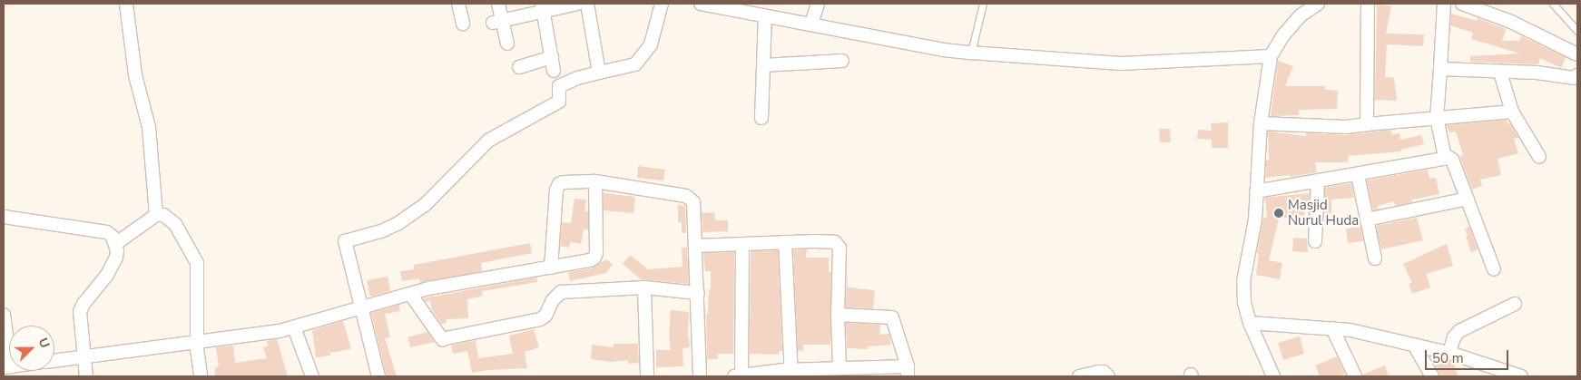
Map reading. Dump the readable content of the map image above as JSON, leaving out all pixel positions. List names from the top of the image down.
{
  "places": ["Masjid Nurul Huda"],
  "scale_bar": "50 m",
  "north": "top right"
}
